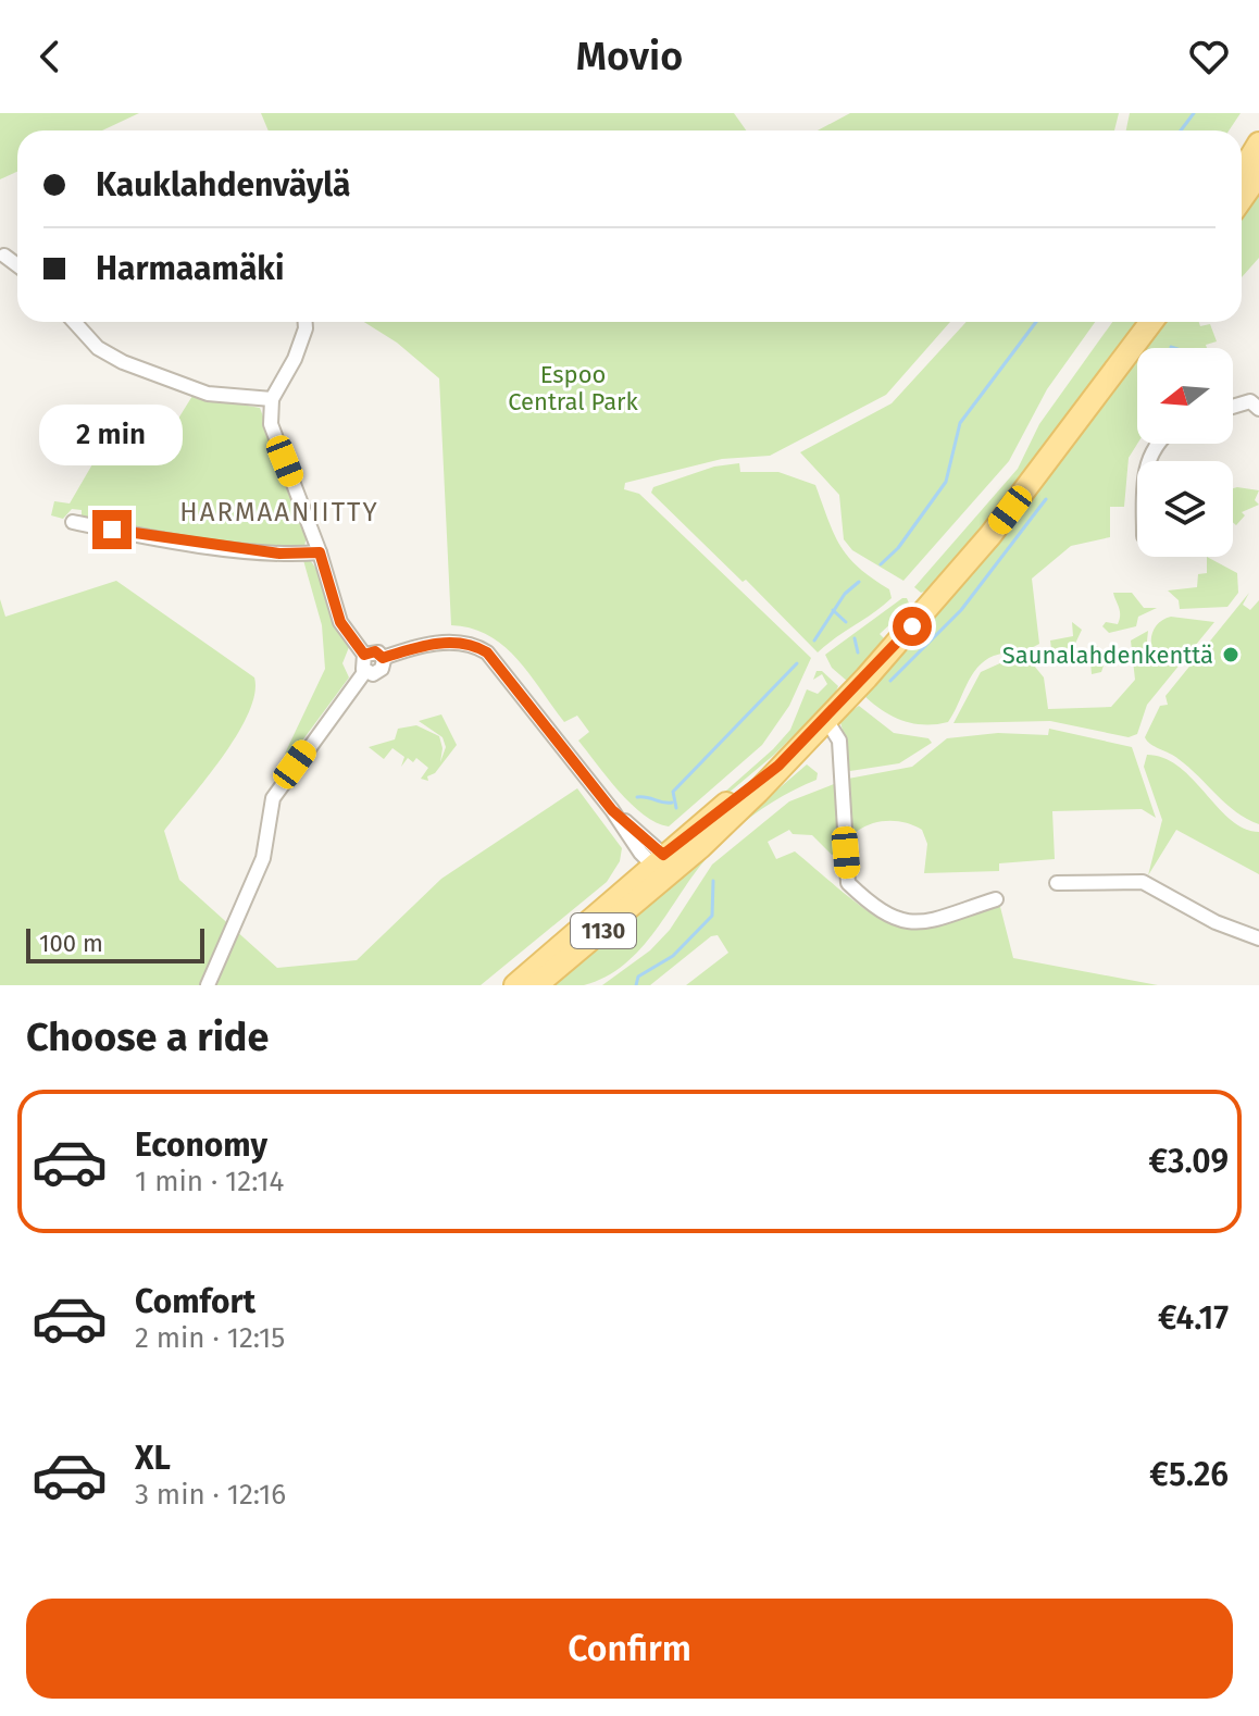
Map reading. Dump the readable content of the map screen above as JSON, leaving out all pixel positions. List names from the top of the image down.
{
  "streets": {
    "main road": ["1130"]
  },
  "districts": ["HARMAANIITTY"],
  "parks": ["Espoo Central Park"],
  "places": ["Saunalahdenkenttä"],
  "scale_bar": "100 m",
  "north": "left",
  "page": {
    "header": "Movio",
    "banner": ["Kauklahdenväylä", "Harmaamäki"],
    "bubble": "2 min",
    "scale": "100 m",
    "heading": "Choose a ride",
    "list": [
      {
        "name": "Economy",
        "note": "1 min · 12:14",
        "value": "€3.09"
      },
      {
        "name": "Comfort",
        "note": "2 min · 12:15",
        "value": "€4.17"
      },
      {
        "name": "XL",
        "note": "3 min · 12:16",
        "value": "€5.26"
      }
    ],
    "buttons": "Confirm"
  }
}
